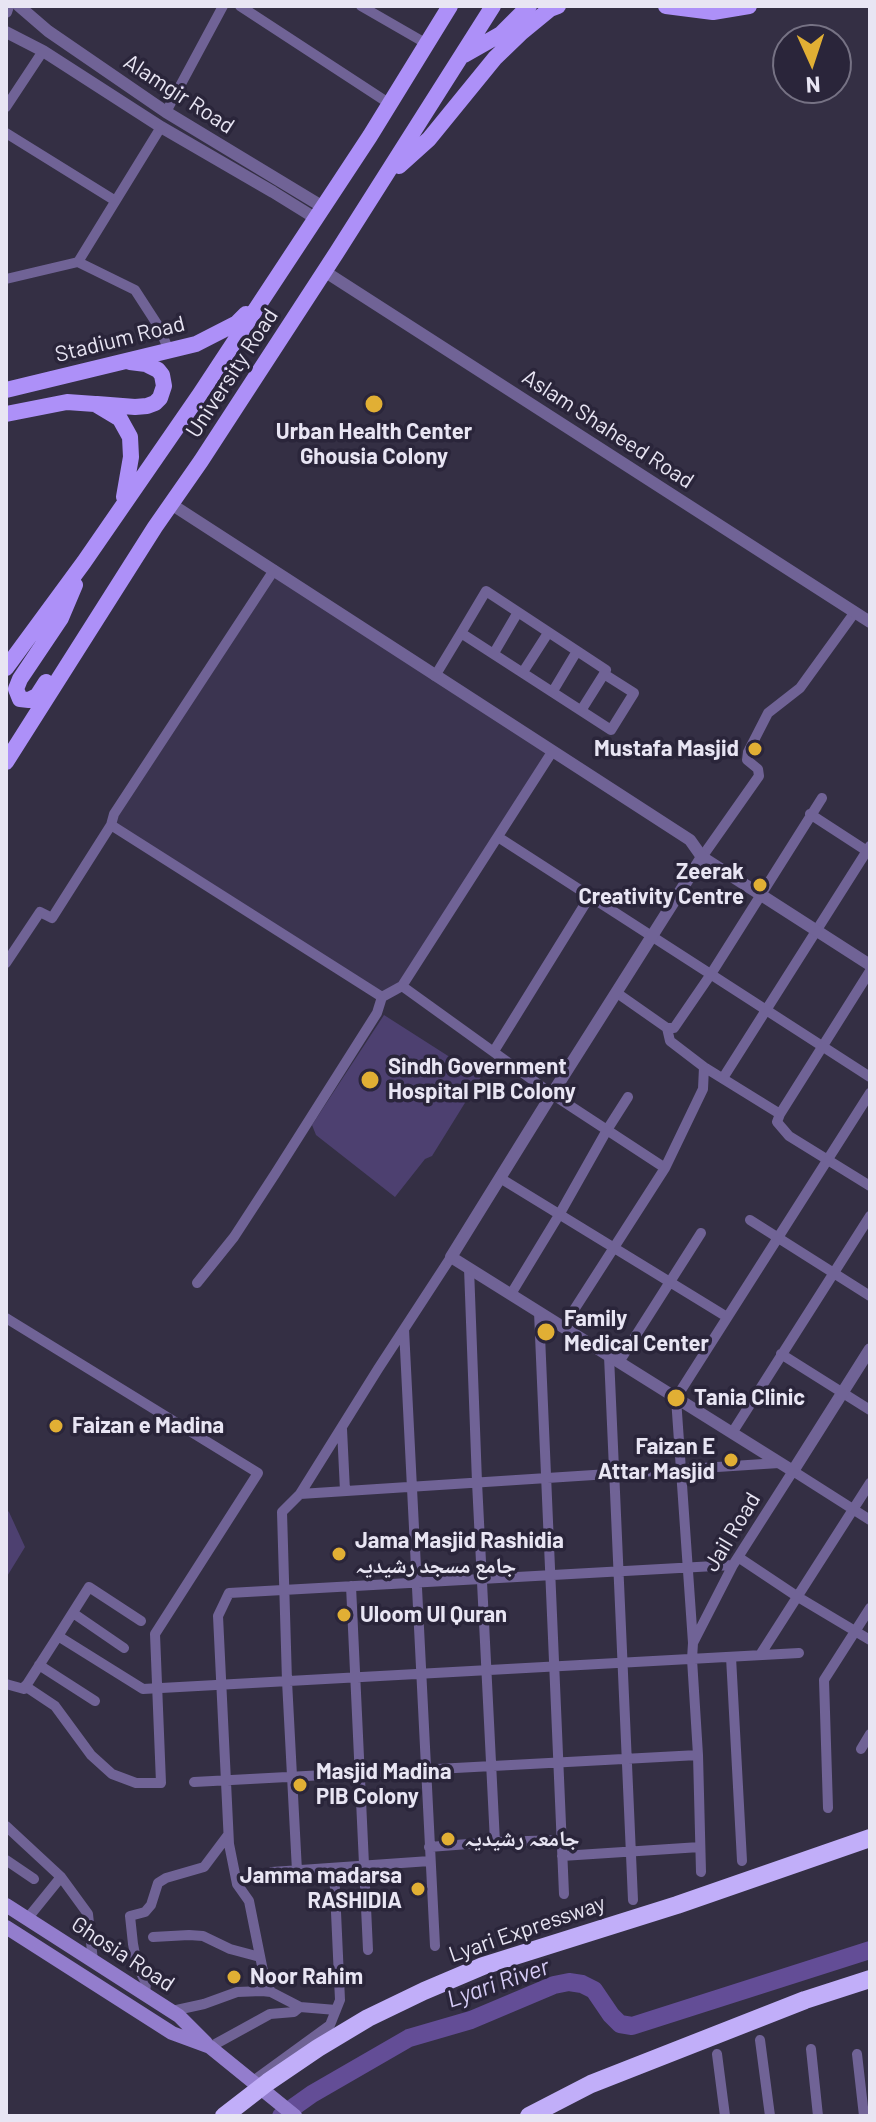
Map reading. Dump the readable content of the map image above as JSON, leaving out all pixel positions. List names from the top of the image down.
{
  "streets": {
    "highway": ["Lyari Expressway"],
    "main road": ["Stadium Road", "University Road", "Ghosia Road"],
    "street": ["Alamgir Road", "Aslam Shaheed Road", "Jail Road"]
  },
  "crossings": [
    ["Alamgir Road", "University Road"],
    ["Stadium Road", "University Road"],
    ["University Road", "Aslam Shaheed Road"]
  ],
  "water": ["Lyari River"],
  "places": [
    "Urban Health Center Ghousia Colony",
    "Mustafa Masjid",
    "Zeerak Creativity Centre",
    "Sindh Government Hospital PIB Colony",
    "Family Medical Center",
    "Tania Clinic",
    "Faizan e Madina",
    "Faizan E Attar Masjid",
    "Jama Masjid Rashidia جامع مسجد رشیدیہ",
    "Uloom Ul Quran",
    "Masjid Madina PIB Colony",
    "جامعہ رشیدیہ",
    "Jamma madarsa RASHIDIA",
    "Noor Rahim"
  ],
  "north": "bottom"
}
